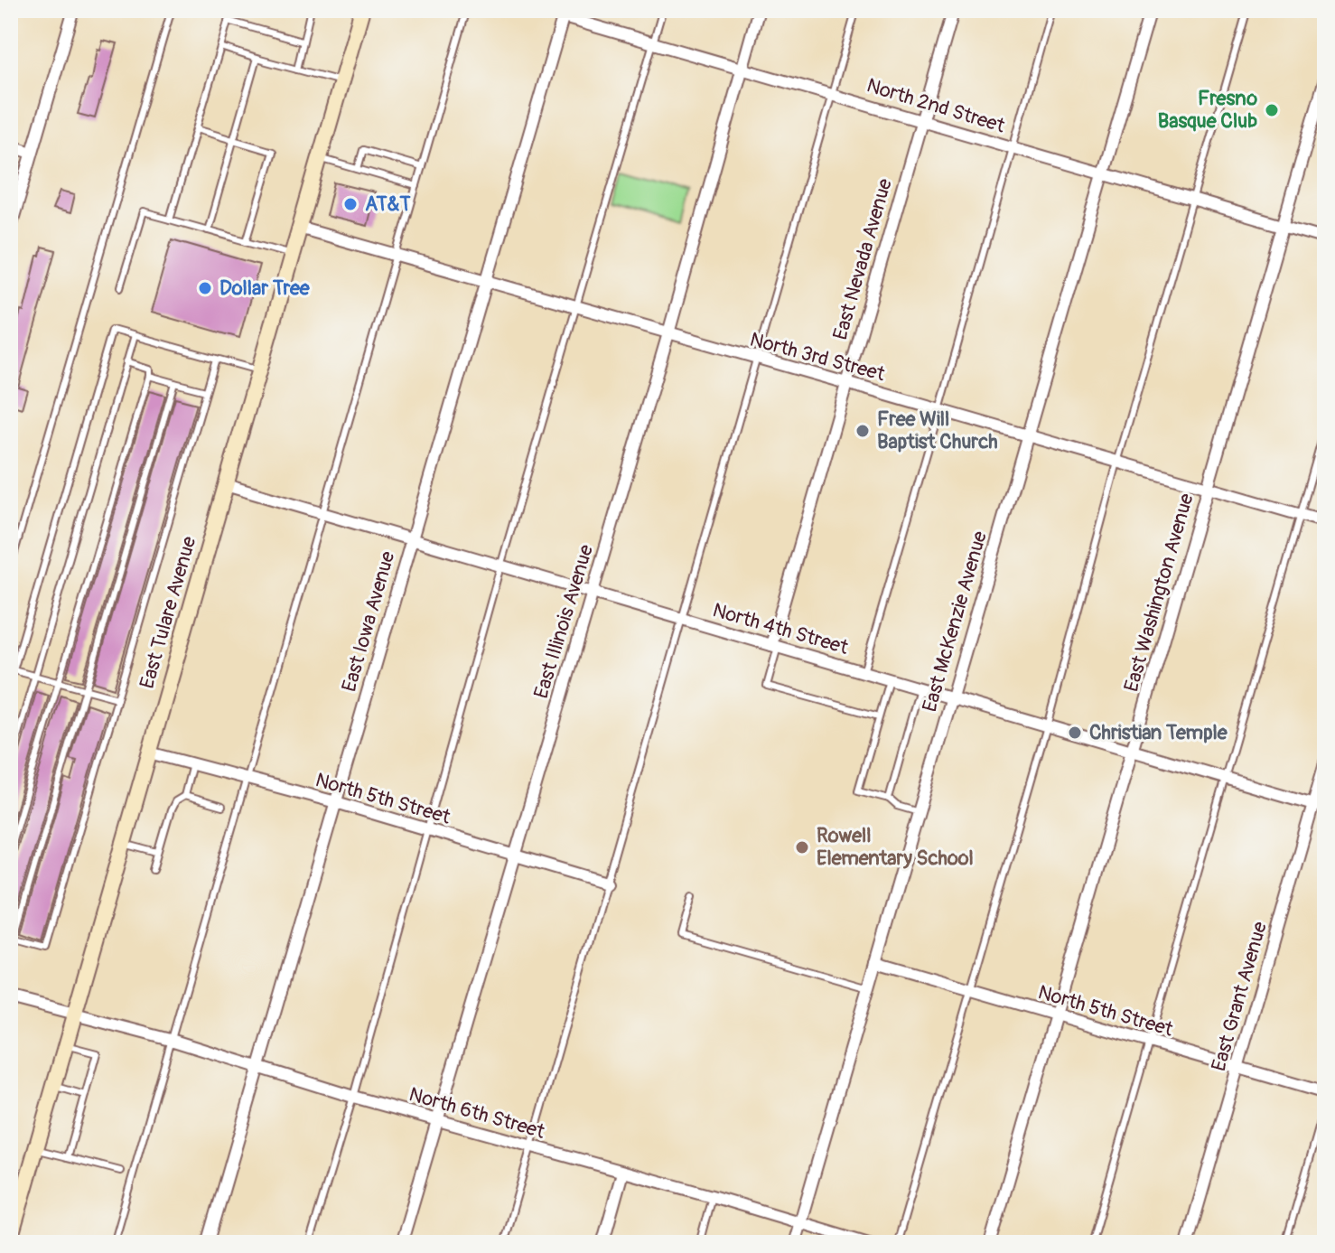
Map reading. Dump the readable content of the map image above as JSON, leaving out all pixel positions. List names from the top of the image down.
{
  "streets": {
    "main road": ["East Tulare Avenue"],
    "street": [
      "North 2nd Street",
      "East Nevada Avenue",
      "North 3rd Street",
      "East Washington Avenue",
      "East Iowa Avenue",
      "East Illinois Avenue",
      "East McKenzie Avenue",
      "North 4th Street",
      "North 5th Street",
      "East Grant Avenue",
      "North 6th Street"
    ]
  },
  "crossings": [
    ["North 2nd Street", "East Nevada Avenue"],
    ["North 2nd Street", "East Washington Avenue"],
    ["North 2nd Street", "East Iowa Avenue"],
    ["North 2nd Street", "East Illinois Avenue"],
    ["North 2nd Street", "East McKenzie Avenue"],
    ["East Nevada Avenue", "North 3rd Street"],
    ["East Nevada Avenue", "North 4th Street"],
    ["North 3rd Street", "East Washington Avenue"],
    ["North 3rd Street", "East Tulare Avenue"],
    ["North 3rd Street", "East Iowa Avenue"],
    ["North 3rd Street", "East Illinois Avenue"],
    ["North 3rd Street", "East McKenzie Avenue"],
    ["East Washington Avenue", "North 4th Street"],
    ["East Washington Avenue", "North 5th Street"],
    ["East Tulare Avenue", "North 4th Street"],
    ["East Tulare Avenue", "North 5th Street"],
    ["East Tulare Avenue", "North 6th Street"],
    ["East Iowa Avenue", "North 4th Street"],
    ["East Iowa Avenue", "North 5th Street"],
    ["East Iowa Avenue", "North 6th Street"],
    ["East Illinois Avenue", "North 4th Street"],
    ["East Illinois Avenue", "North 5th Street"],
    ["East Illinois Avenue", "North 6th Street"],
    ["East McKenzie Avenue", "North 4th Street"],
    ["East McKenzie Avenue", "North 5th Street"],
    ["East McKenzie Avenue", "North 6th Street"],
    ["North 4th Street", "East Grant Avenue"],
    ["North 5th Street", "East Grant Avenue"]
  ],
  "places": [
    "Fresno Basque Club",
    "AT&T",
    "Dollar Tree",
    "Free Will Baptist Church",
    "Christian Temple",
    "Rowell Elementary School"
  ]
}
